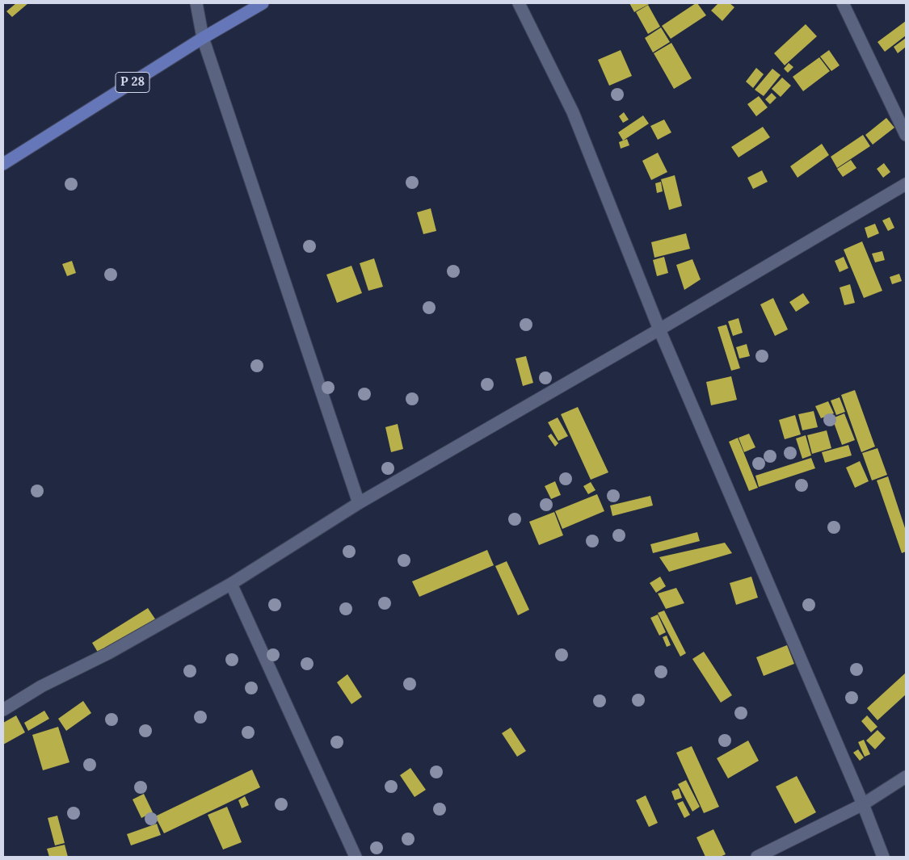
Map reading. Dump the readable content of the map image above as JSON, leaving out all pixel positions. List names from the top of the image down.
{
  "streets": {
    "main road": ["P 28"]
  }
}
